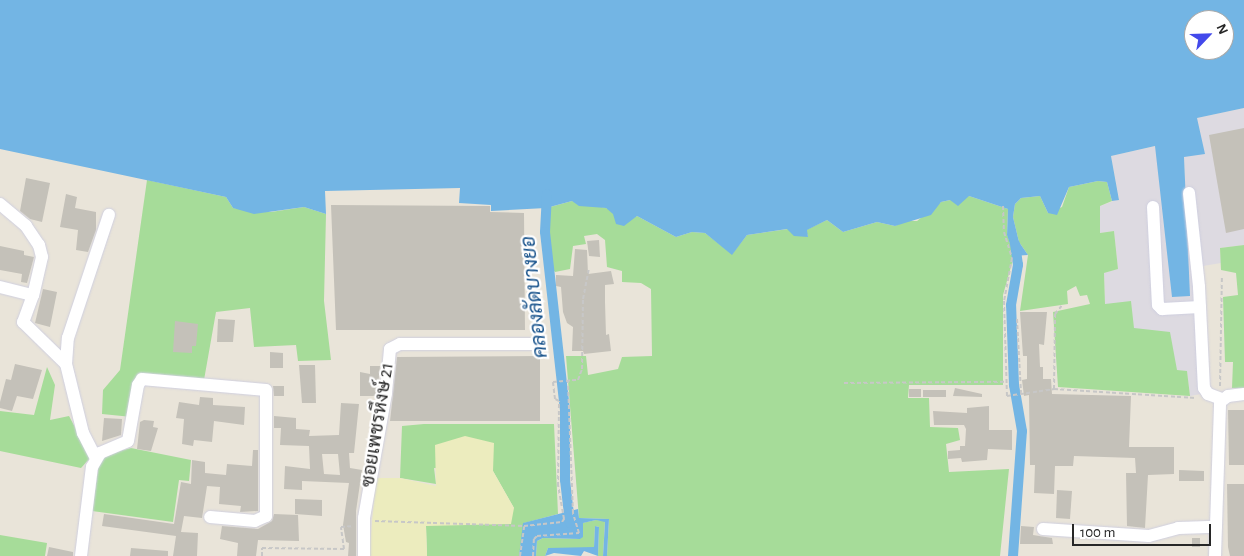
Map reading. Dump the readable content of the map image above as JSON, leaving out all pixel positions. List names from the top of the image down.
{
  "streets": {
    "street": ["ซอยเพชรหึงษ์ 21"]
  },
  "water": ["คลองลัดบางยอ"],
  "scale_bar": "100 m",
  "north": "top right"
}
